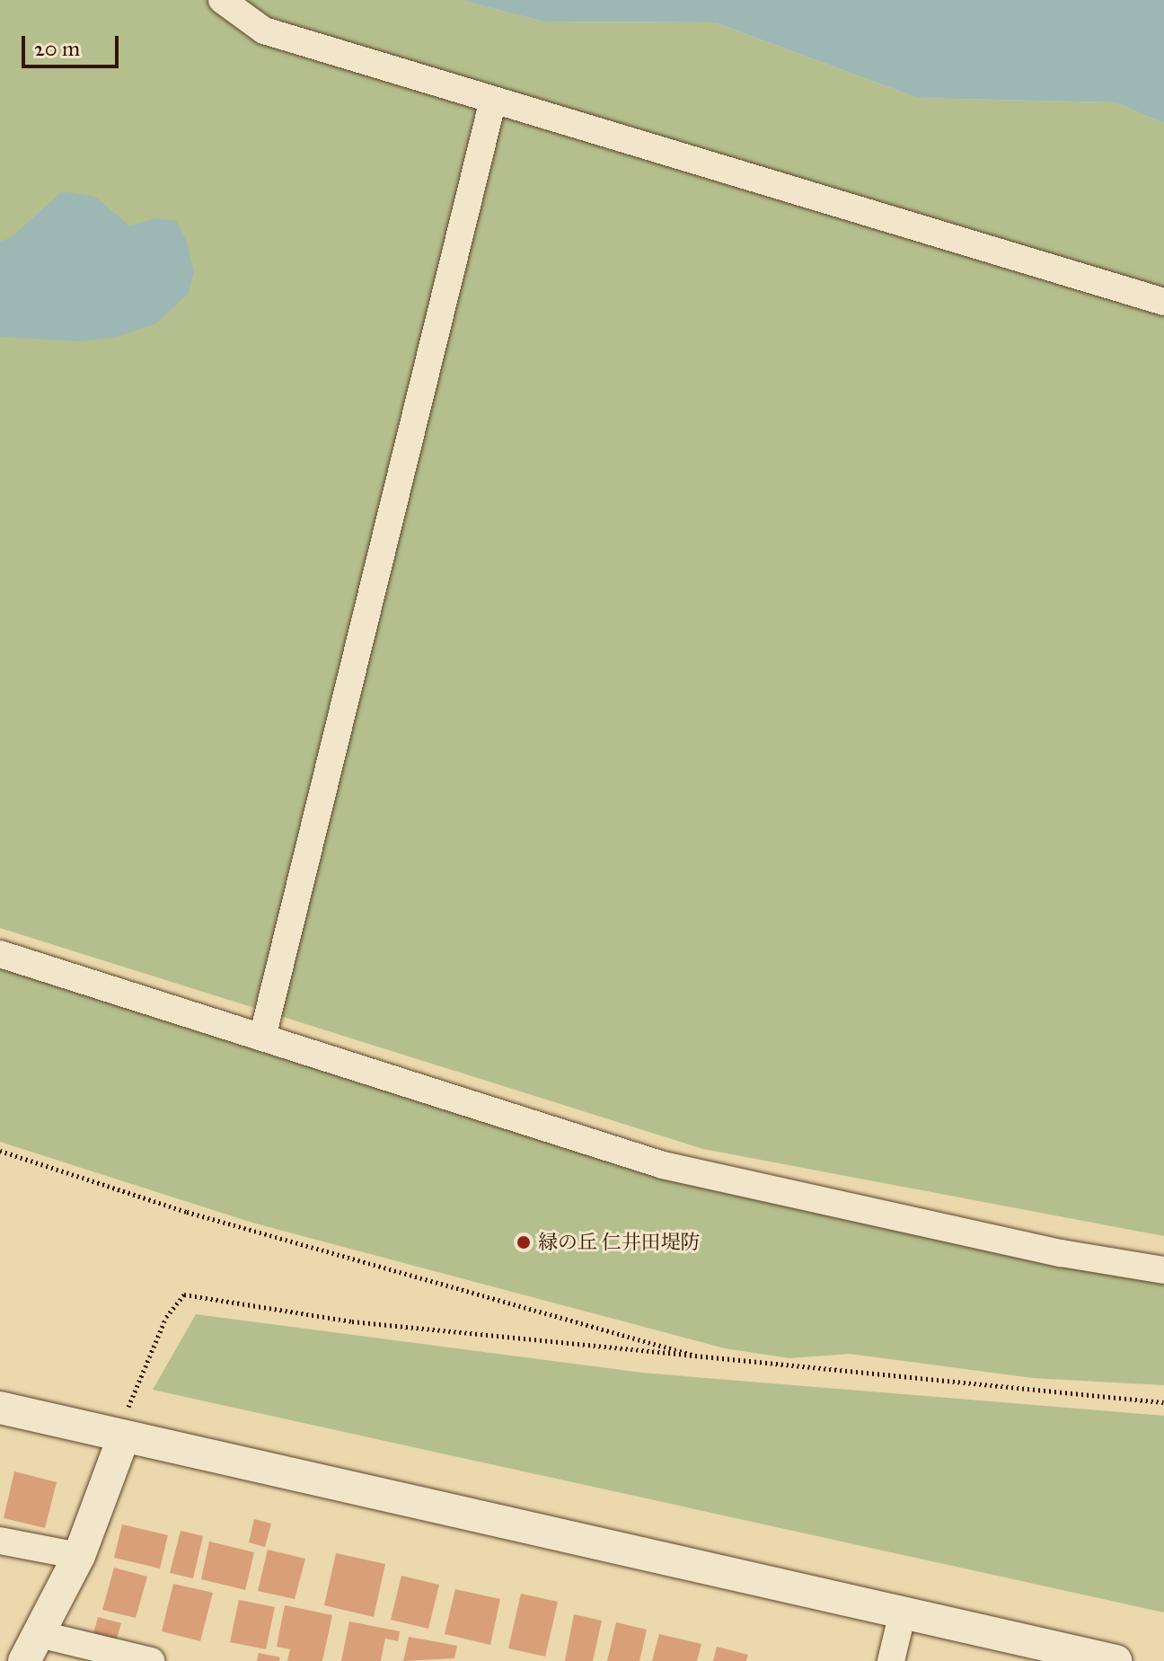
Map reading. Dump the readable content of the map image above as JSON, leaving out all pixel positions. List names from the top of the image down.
{
  "places": ["緑の丘 仁井田堤防"],
  "scale_bar": "20 m"
}
